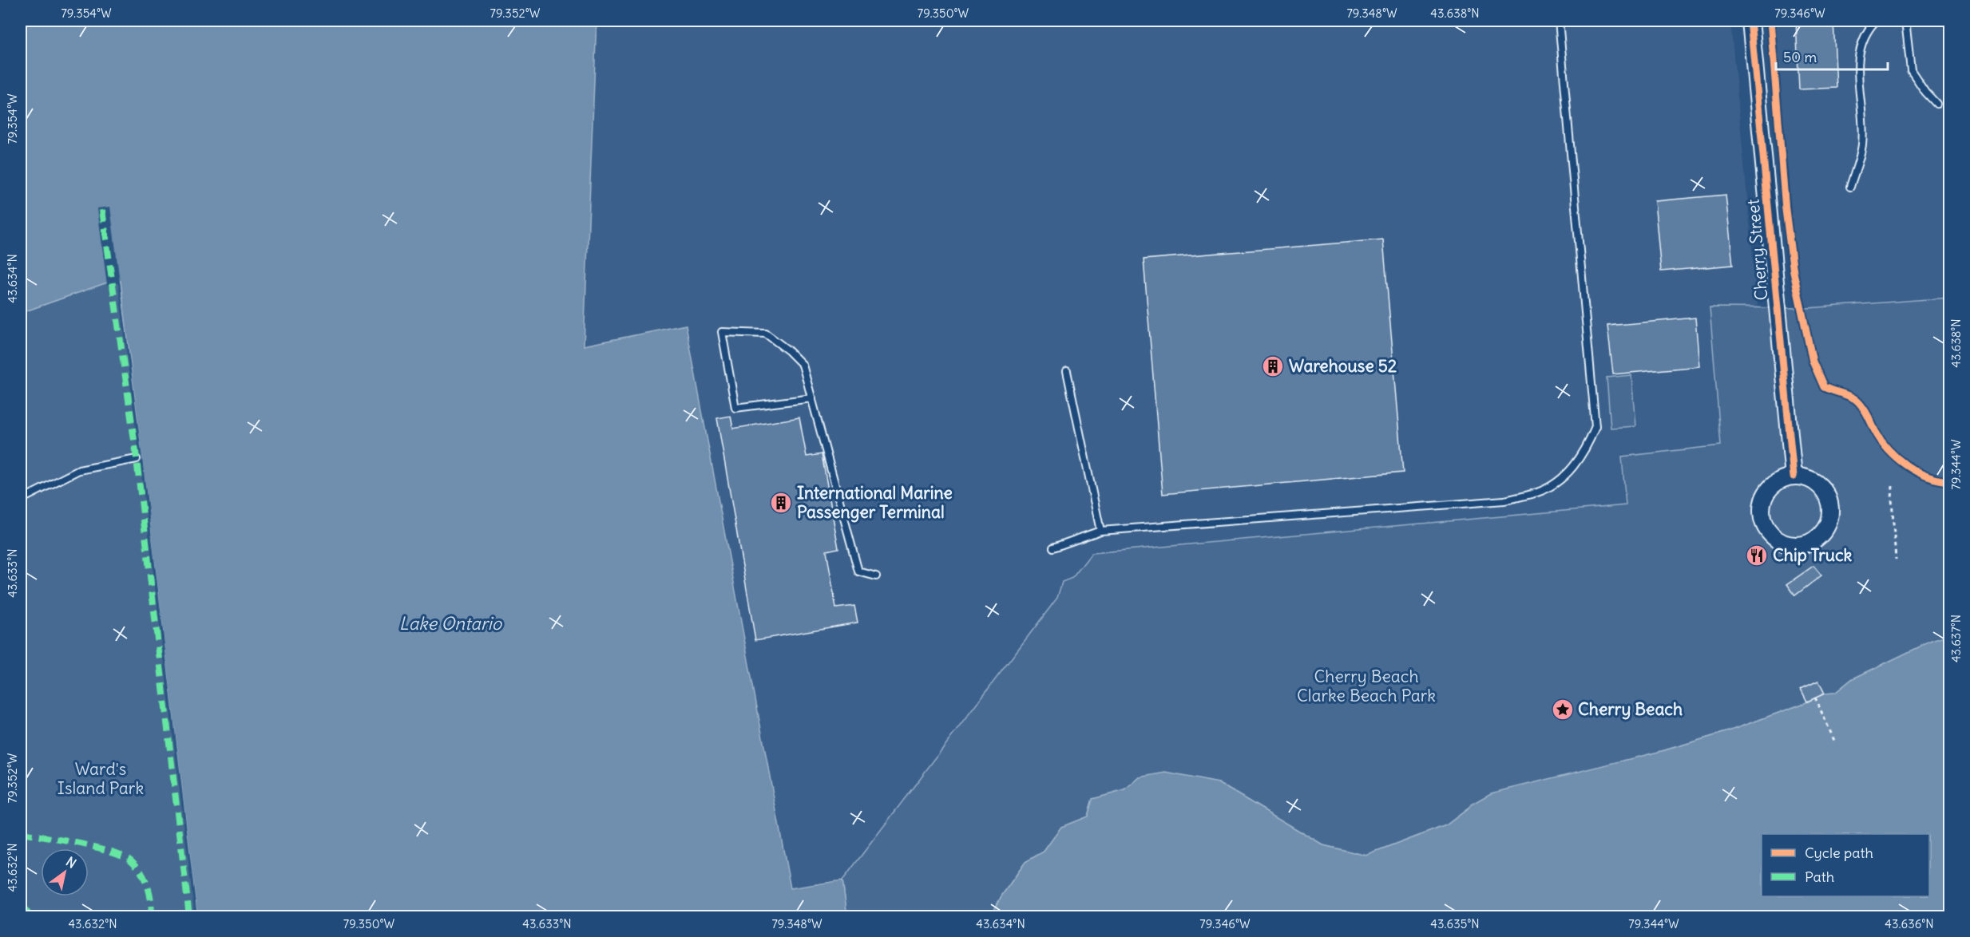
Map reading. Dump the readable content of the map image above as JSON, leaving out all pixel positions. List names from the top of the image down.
{
  "streets": {
    "street": ["Cherry Street"]
  },
  "water": ["Lake Ontario"],
  "parks": ["Cherry Beach Clarke Beach Park", "Ward's Island Park"],
  "places": {
    "building": ["Warehouse 52", "International Marine Passenger Terminal"],
    "restaurant": ["Chip Truck"],
    "place": ["Cherry Beach"]
  },
  "legend": ["Cycle path", "Path"],
  "scale_bar": "50 m",
  "north": "top right",
  "coordinates": [
    "79.354°W",
    "79.352°W",
    "79.350°W",
    "79.348°W",
    "43.638°N",
    "79.346°W",
    "43.634°N",
    "79.344°W",
    "43.633°N",
    "43.637°N",
    "43.632°N",
    "43.635°N",
    "43.636°N"
  ]
}
